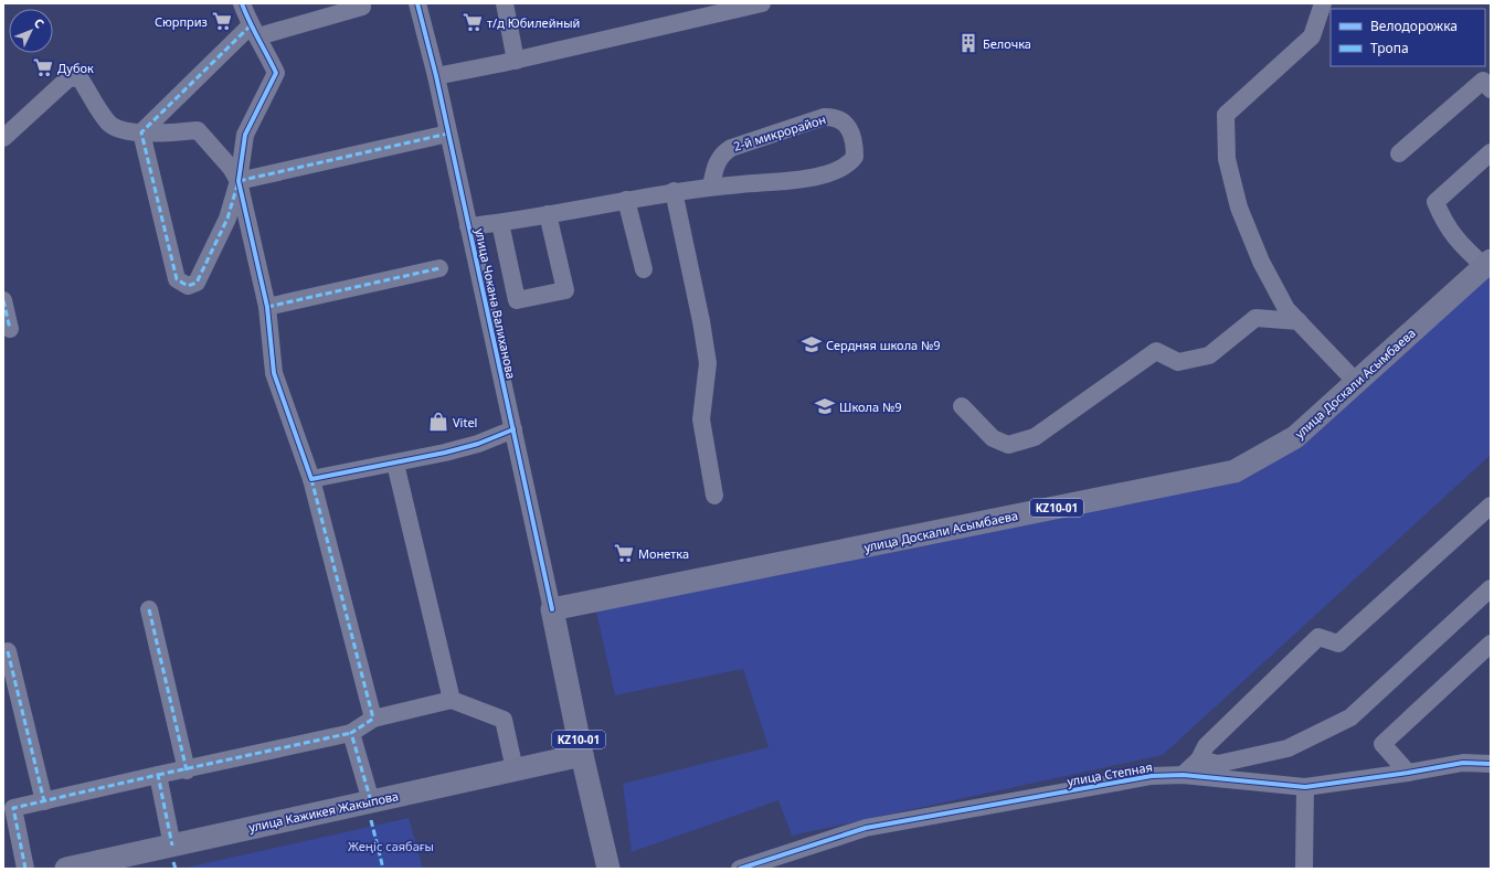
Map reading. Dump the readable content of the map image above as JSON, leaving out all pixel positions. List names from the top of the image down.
{
  "streets": {
    "main road": [
      "улица Чокана Валиханова",
      "улица Доскали Асымбаева",
      "KZ10-01",
      "улица Кажикея Жакыпова"
    ],
    "street": ["2-й микрорайон", "улица Степная"]
  },
  "crossings": [
    ["2-й микрорайон", "улица Чокана Валиханова"],
    ["улица Чокана Валиханова", "улица Доскали Асымбаева"],
    ["улица Чокана Валиханова", "улица Кажикея Жакыпова"]
  ],
  "parks": ["Жеңіс саябағы"],
  "places": {
    "supermarket": [
      "Сюрприз",
      "т/д Юбилейный",
      "Дубок",
      "Монетка"
    ],
    "building": ["Белочка"],
    "school or university": ["Сердняя школа №9", "Школа №9"],
    "shop": ["Vitel"]
  },
  "legend": ["Велодорожка", "Тропа"],
  "north": "top right"
}
